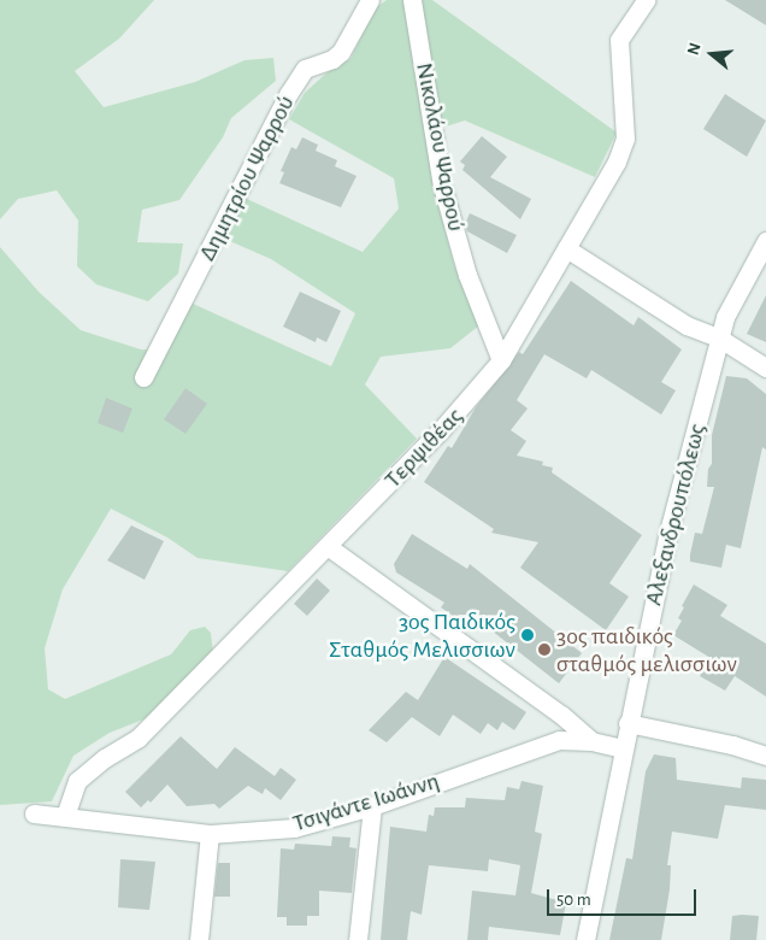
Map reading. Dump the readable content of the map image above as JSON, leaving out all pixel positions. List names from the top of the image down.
{
  "streets": {
    "street": [
      "Νικολάου Ψαρρού",
      "Δημητρίου Ψαρρού",
      "Τερψιθέας",
      "Αλεξανδρουπόλεως",
      "Τσιγάντε Ιωάννη"
    ]
  },
  "crossings": [
    ["Νικολάου Ψαρρού", "Τερψιθέας"],
    ["Τερψιθέας", "Τσιγάντε Ιωάννη"],
    ["Αλεξανδρουπόλεως", "Τσιγάντε Ιωάννη"]
  ],
  "places": ["3ος Παιδικός Σταθμός Μελισσιων", "3ος παιδικός σταθμός μελισσιων"],
  "scale_bar": "50 m",
  "north": "left"
}
